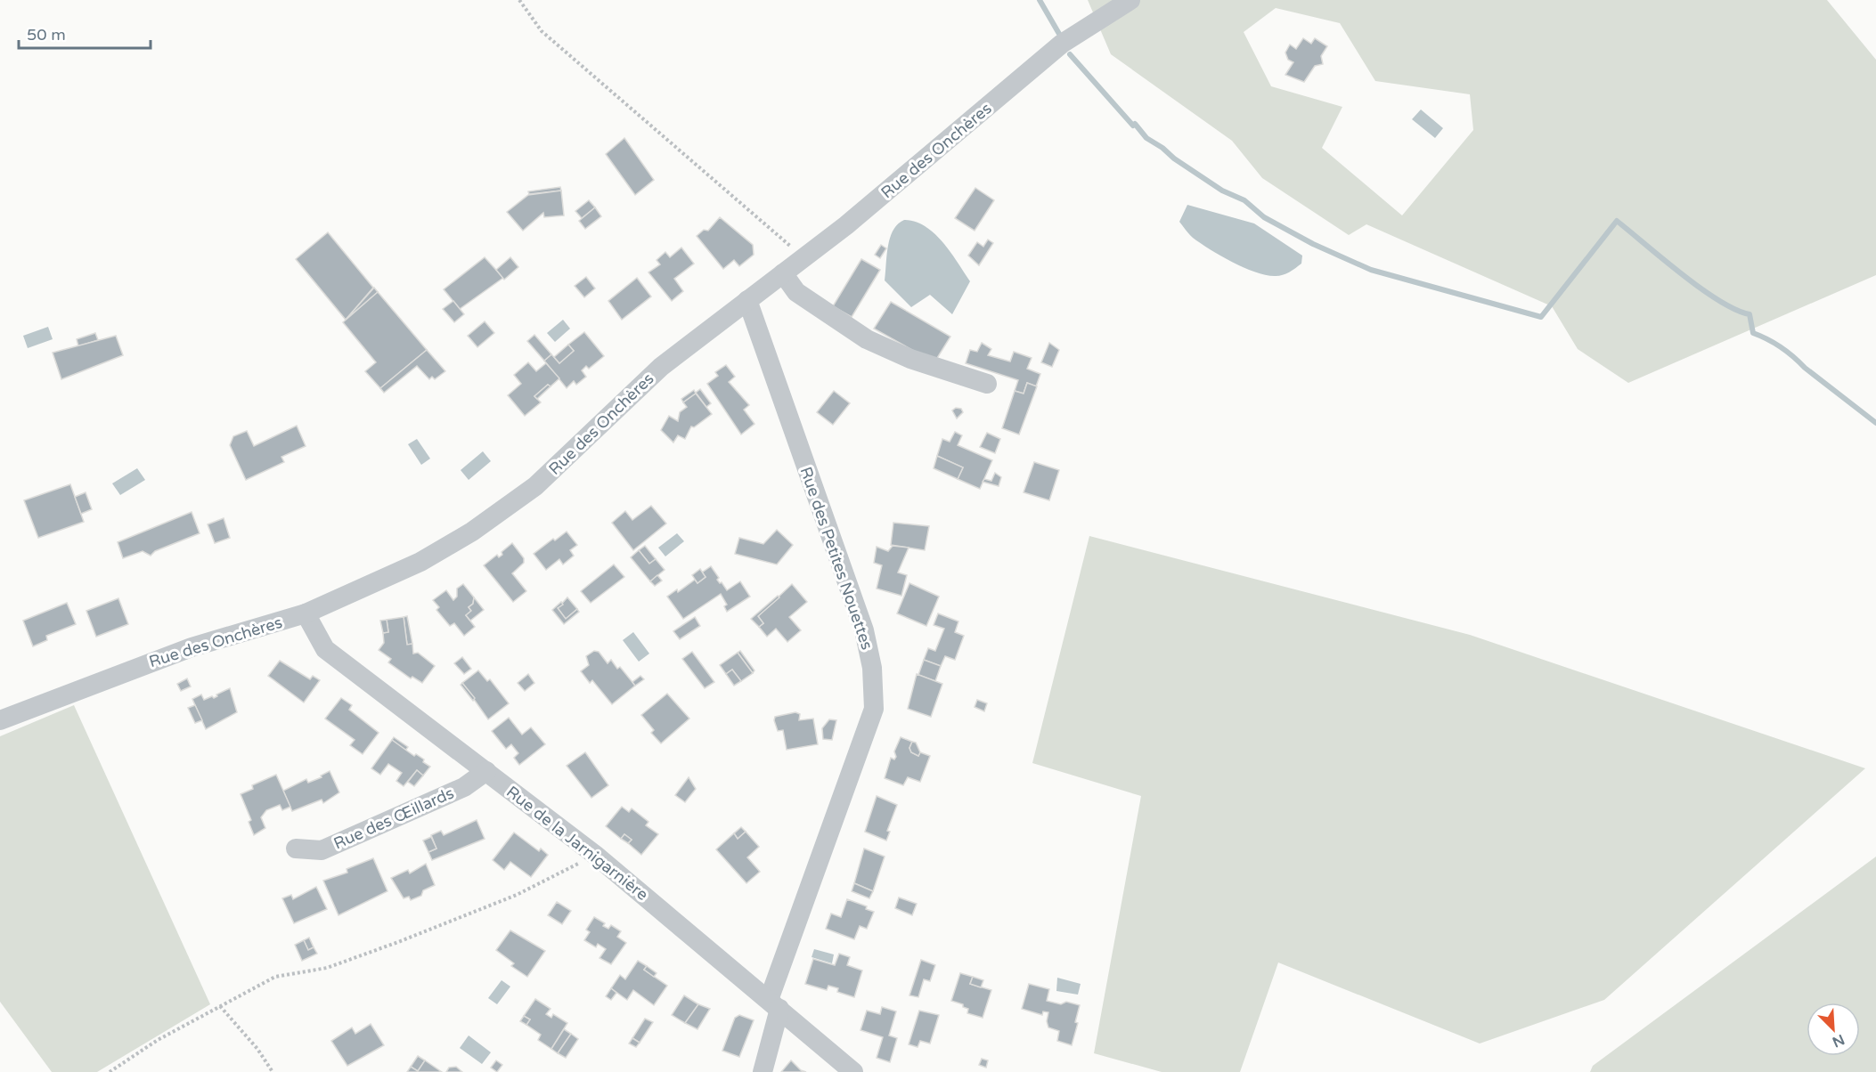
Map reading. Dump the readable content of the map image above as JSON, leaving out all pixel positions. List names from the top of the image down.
{
  "streets": {
    "street": [
      "Rue des Onchères",
      "Rue des Petites Nouettes",
      "Rue des Œillards",
      "Rue de la Jarnigarnière"
    ]
  },
  "crossings": [
    ["Rue des Onchères", "Rue des Petites Nouettes"],
    ["Rue des Onchères", "Rue de la Jarnigarnière"],
    ["Rue des Petites Nouettes", "Rue de la Jarnigarnière"],
    ["Rue des Œillards", "Rue de la Jarnigarnière"]
  ],
  "scale_bar": "50 m",
  "north": "bottom right"
}
